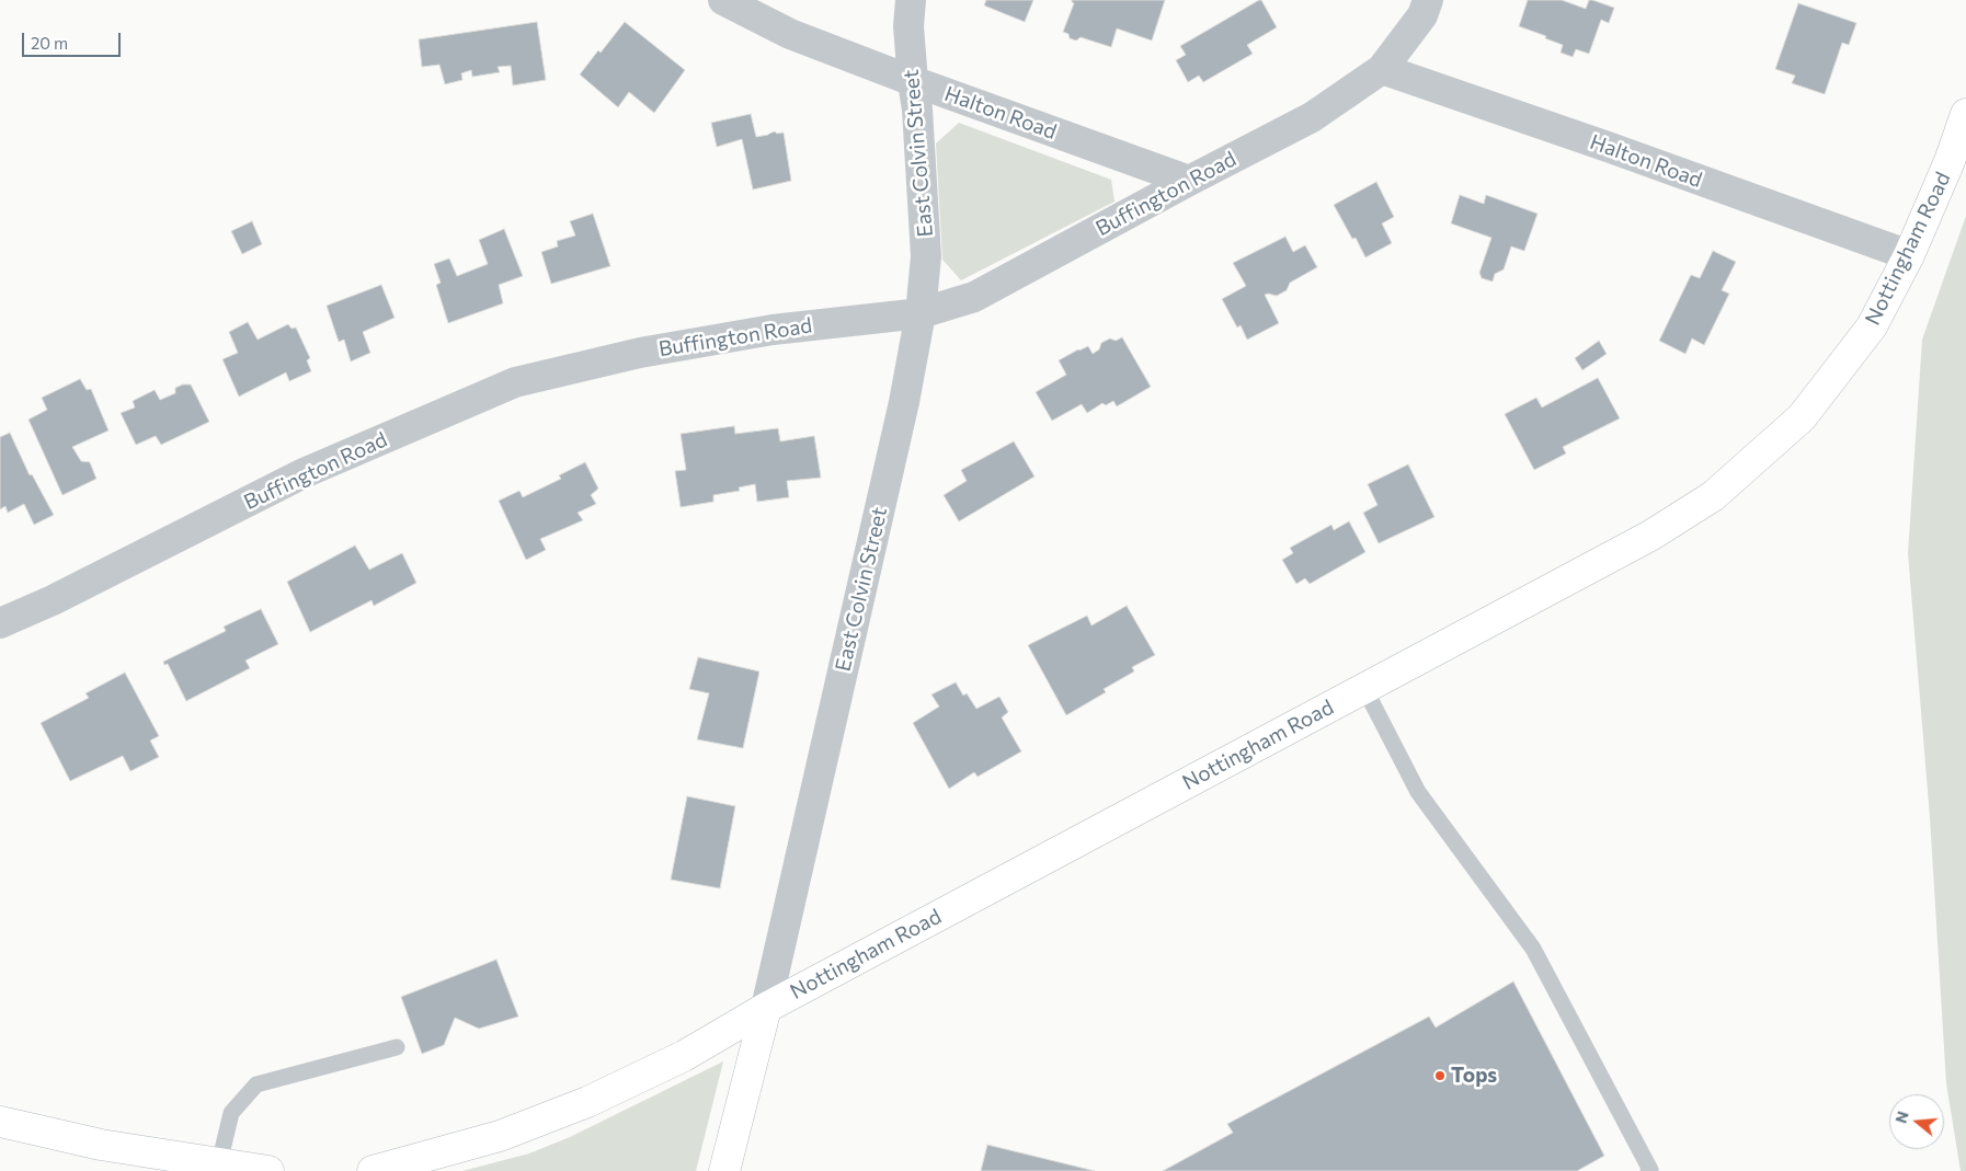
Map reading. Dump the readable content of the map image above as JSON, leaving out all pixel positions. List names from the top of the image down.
{
  "streets": {
    "street": [
      "Halton Road",
      "East Colvin Street",
      "Buffington Road",
      "Nottingham Road"
    ]
  },
  "crossings": [
    ["Halton Road", "East Colvin Street"],
    ["Halton Road", "Buffington Road"],
    ["Halton Road", "Nottingham Road"],
    ["East Colvin Street", "Buffington Road"],
    ["East Colvin Street", "Nottingham Road"]
  ],
  "places": ["Tops"],
  "scale_bar": "20 m",
  "north": "left"
}
